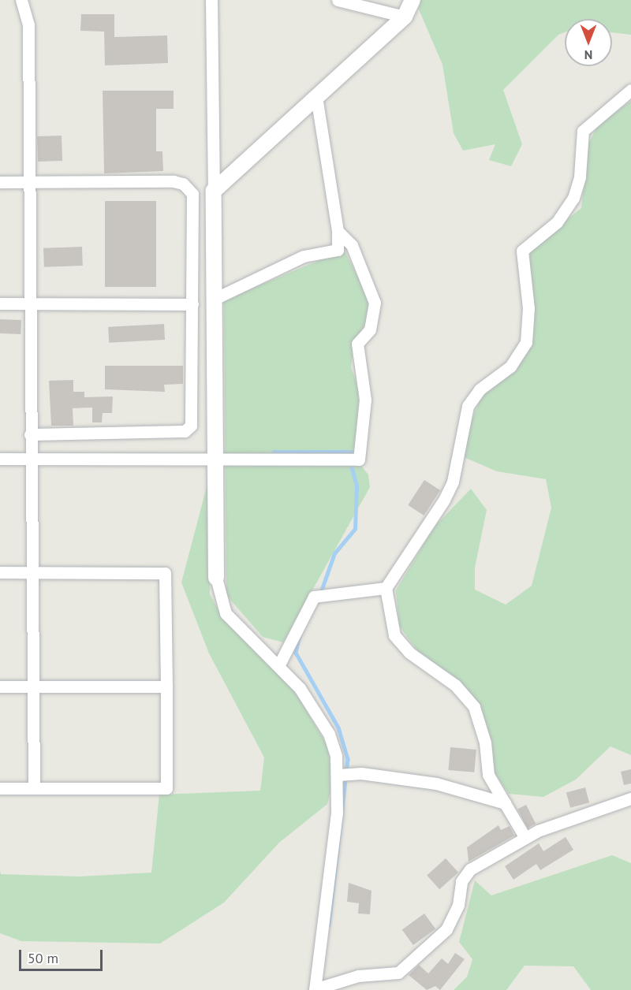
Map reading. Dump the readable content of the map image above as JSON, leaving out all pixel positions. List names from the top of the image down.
{
  "scale_bar": "50 m",
  "north": "bottom"
}
